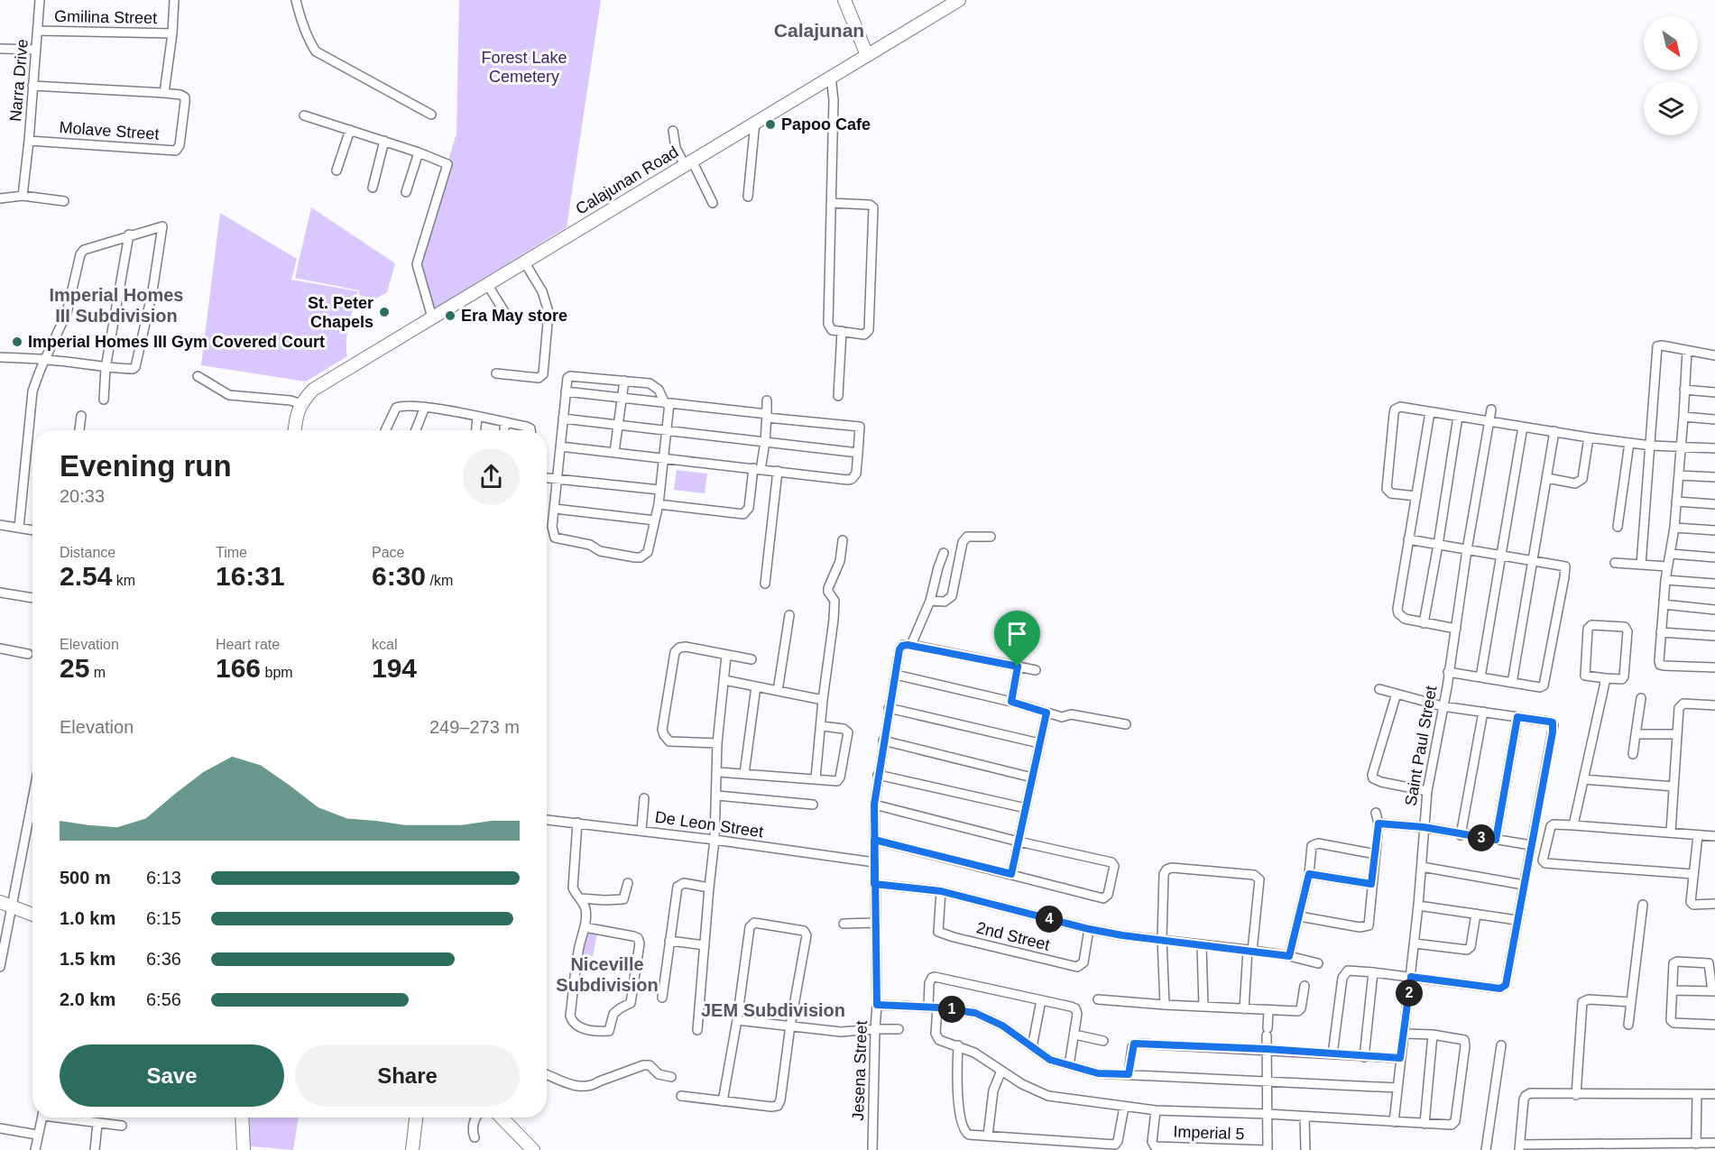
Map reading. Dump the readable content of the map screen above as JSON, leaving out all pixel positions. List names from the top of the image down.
{
  "streets": {
    "main road": ["Calajunan Road"],
    "street": [
      "Gmilina Street",
      "Narra Drive",
      "Molave Street",
      "Saint Paul Street",
      "De Leon Street",
      "2nd Street",
      "Jesena Street",
      "Imperial 5"
    ]
  },
  "crossings": [
    ["Gmilina Street", "Narra Drive"],
    ["Narra Drive", "Molave Street"],
    ["De Leon Street", "Jesena Street"]
  ],
  "districts": [
    "Calajunan",
    "Imperial Homes III Subdivision",
    "Niceville Subdivision",
    "JEM Subdivision"
  ],
  "parks": ["Forest Lake Cemetery"],
  "places": [
    "Papoo Cafe",
    "St. Peter Chapels",
    "Era May store",
    "Imperial Homes III Gym Covered Court"
  ],
  "north": "bottom right",
  "page": {
    "heading": ["Evening run", "20:33"],
    "stats": [
      ["Distance", "2.54 km"],
      ["Time", "16:31"],
      ["Pace", "6:30 /km"],
      ["Elevation", "25 m"],
      ["Heart rate", "166 bpm"],
      ["kcal", "194"]
    ],
    "chart": ["Elevation", "249–273 m"],
    "pins": [
      "3",
      "4",
      "2",
      "1"
    ],
    "list": [
      {
        "name": "500 m",
        "note": "6:13"
      },
      {
        "name": "1.0 km",
        "note": "6:15"
      },
      {
        "name": "1.5 km",
        "note": "6:36"
      },
      {
        "name": "2.0 km",
        "note": "6:56"
      }
    ],
    "buttons": ["Save", "Share"]
  }
}
